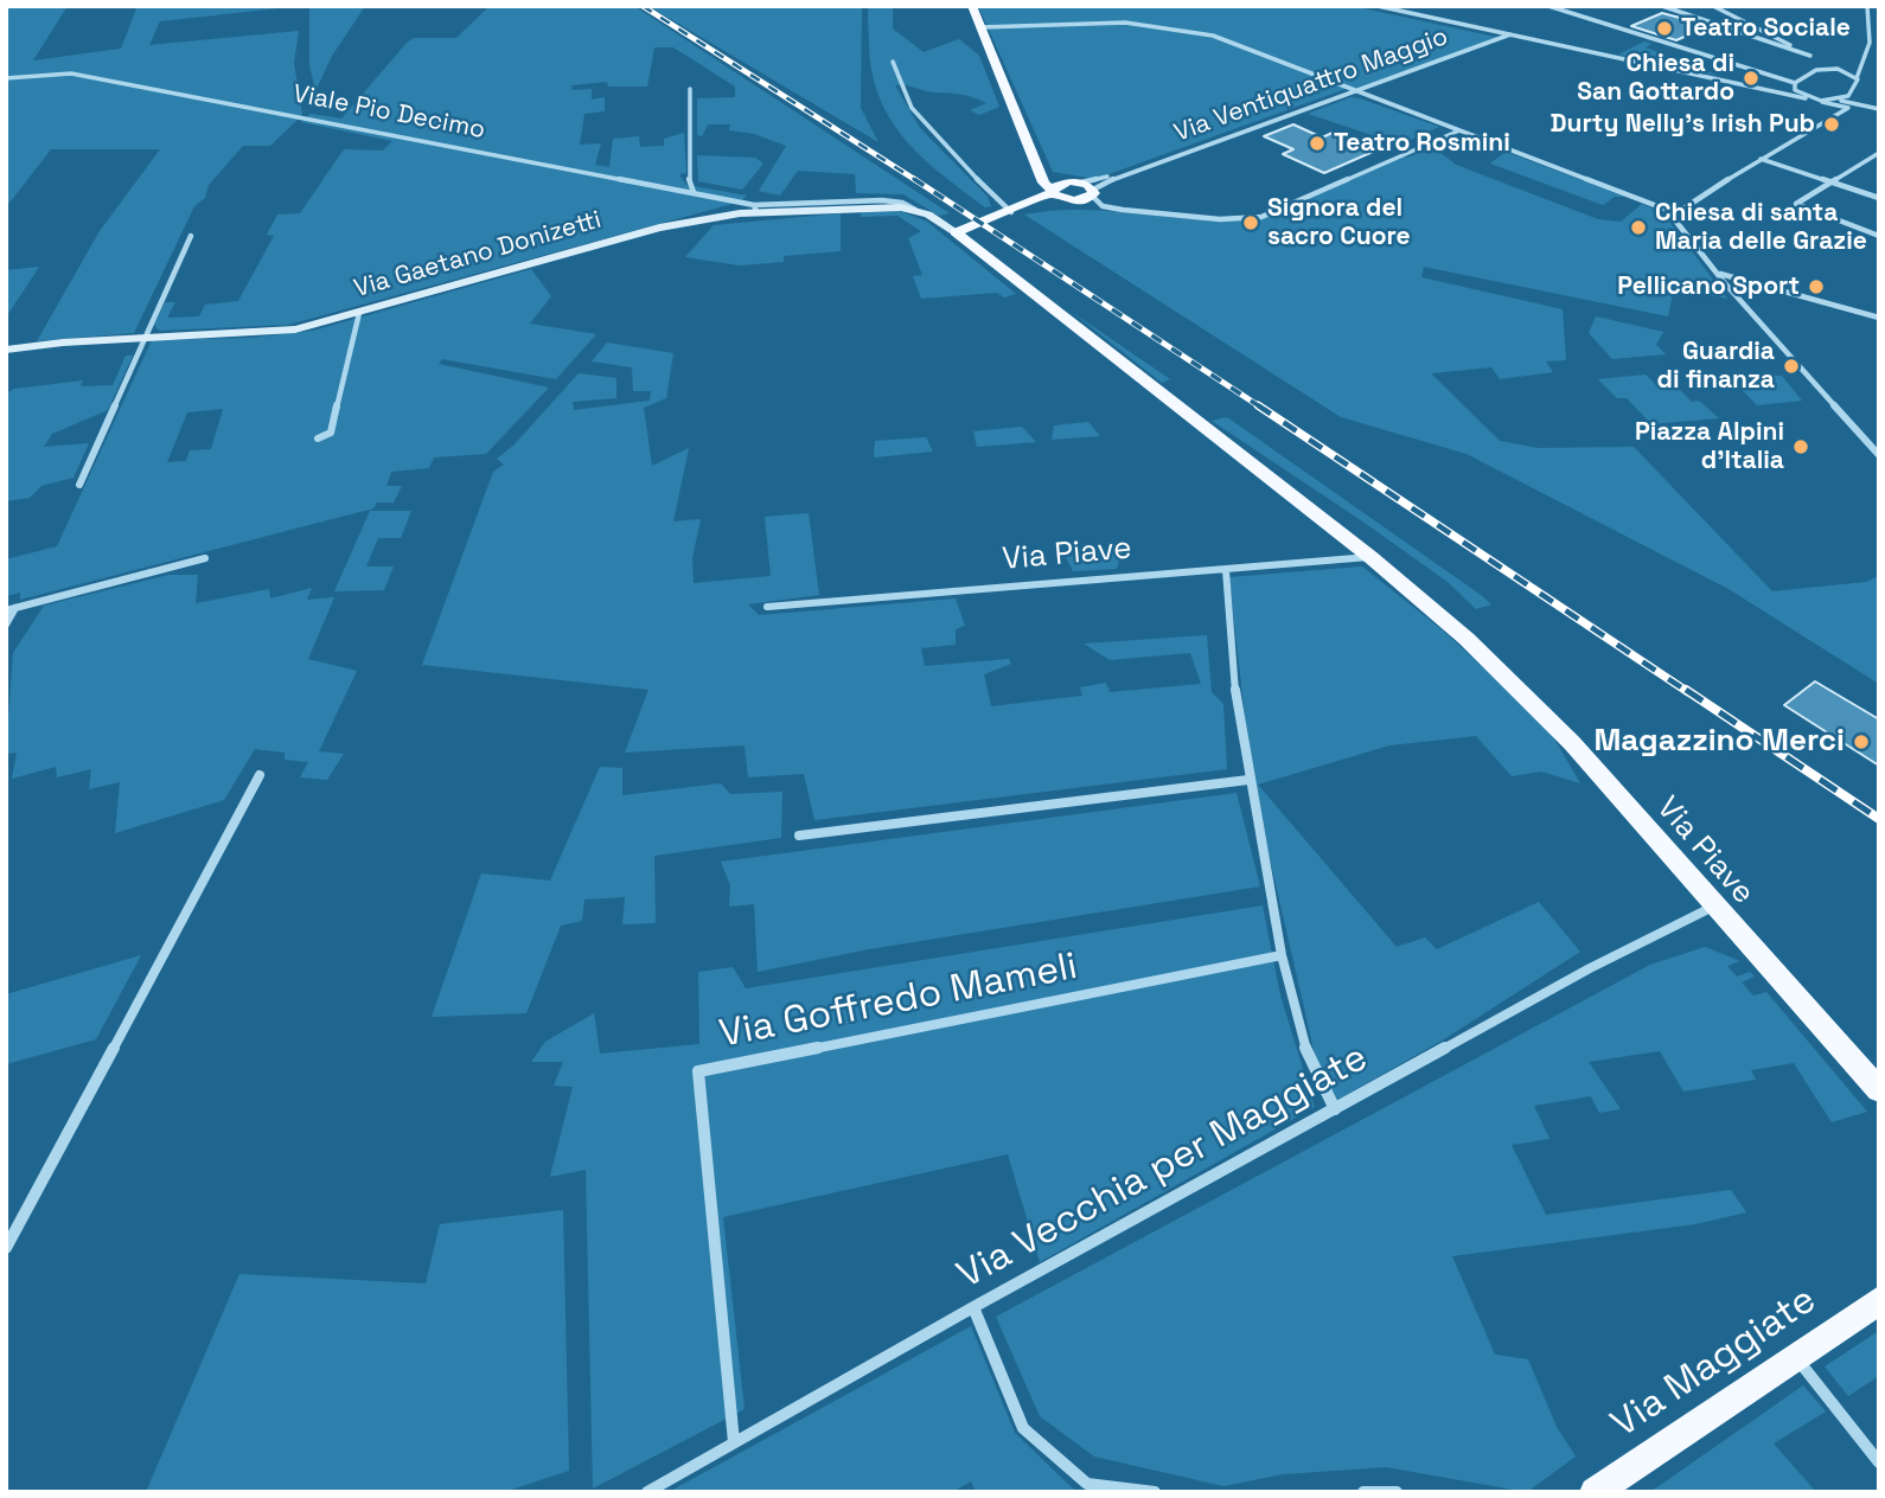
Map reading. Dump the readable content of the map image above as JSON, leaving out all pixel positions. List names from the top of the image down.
{
  "streets": {
    "main road": ["Via Piave", "Via Maggiate"],
    "street": [
      "Via Ventiquattro Maggio",
      "Viale Pio Decimo",
      "Via Gaetano Donizetti",
      "Via Goffredo Mameli",
      "Via Vecchia per Maggiate"
    ]
  },
  "crossings": [
    ["Viale Pio Decimo", "Via Gaetano Donizetti"],
    ["Via Gaetano Donizetti", "Via Piave"],
    ["Via Piave", "Via Vecchia per Maggiate"],
    ["Via Goffredo Mameli", "Via Vecchia per Maggiate"]
  ],
  "places": [
    "Teatro Sociale",
    "Chiesa di San Gottardo",
    "Durty Nelly's Irish Pub",
    "Teatro Rosmini",
    "Signora del sacro Cuore",
    "Chiesa di santa Maria delle Grazie",
    "Pellicano Sport",
    "Guardia di finanza",
    "Piazza Alpini d'Italia",
    "Magazzino Merci"
  ]
}
